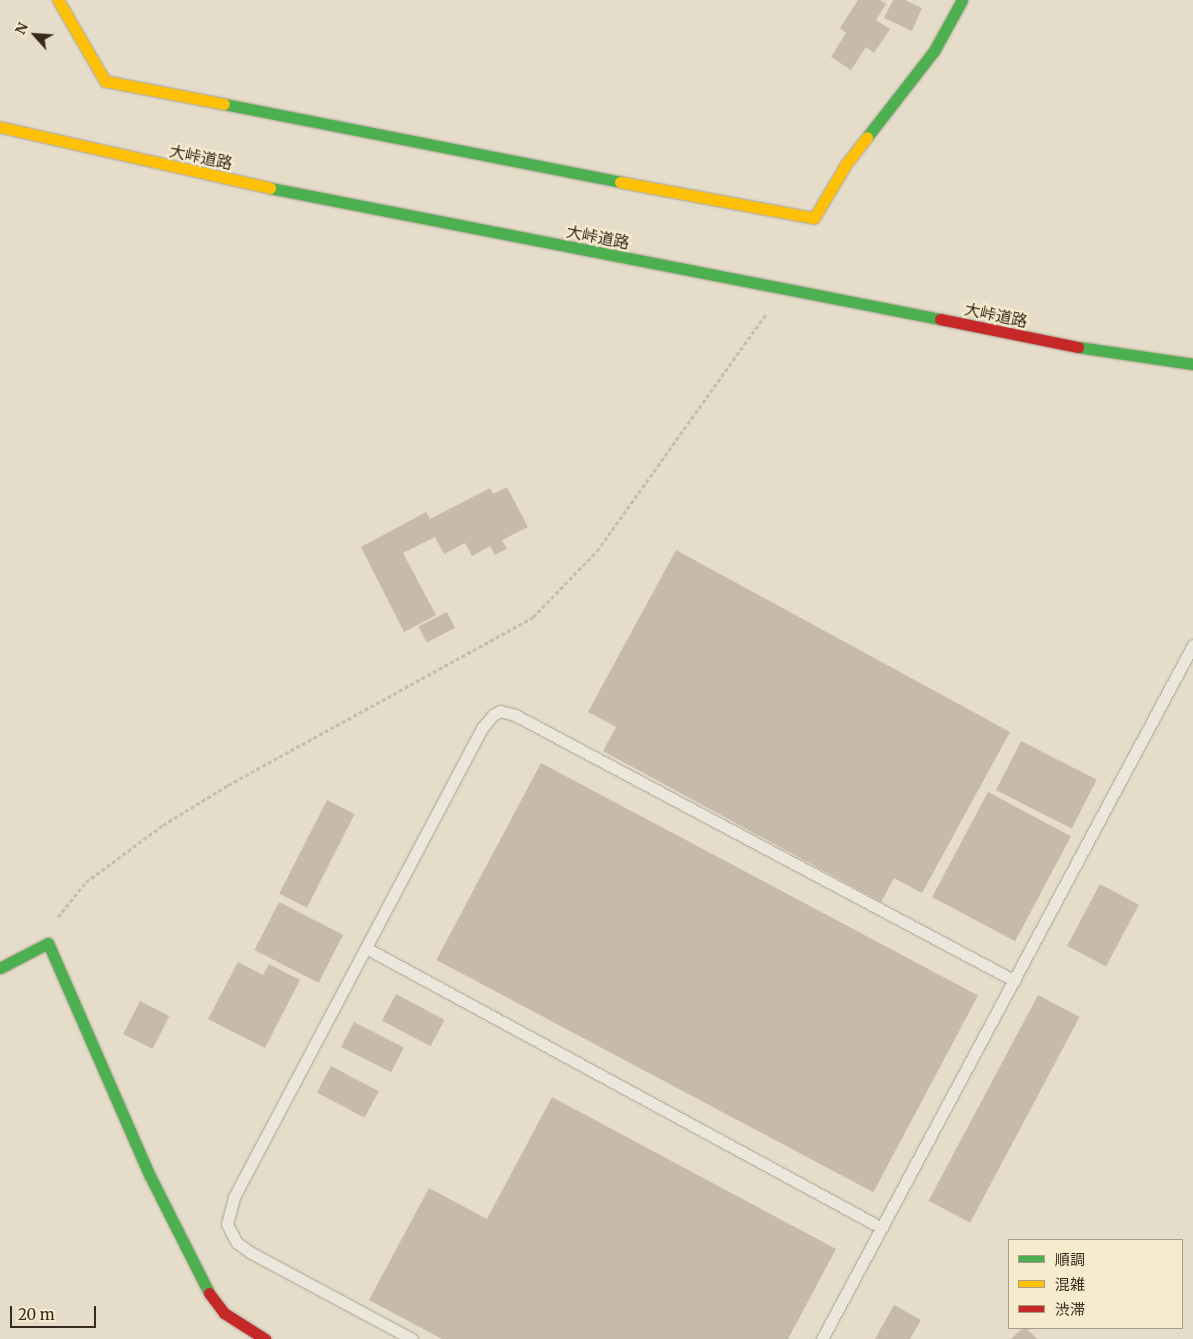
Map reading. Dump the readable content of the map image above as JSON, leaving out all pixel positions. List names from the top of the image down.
{
  "streets": {
    "main road": ["大峠道路"]
  },
  "legend": ["順調", "混雑", "渋滞"],
  "scale_bar": "20 m",
  "north": "top left"
}
